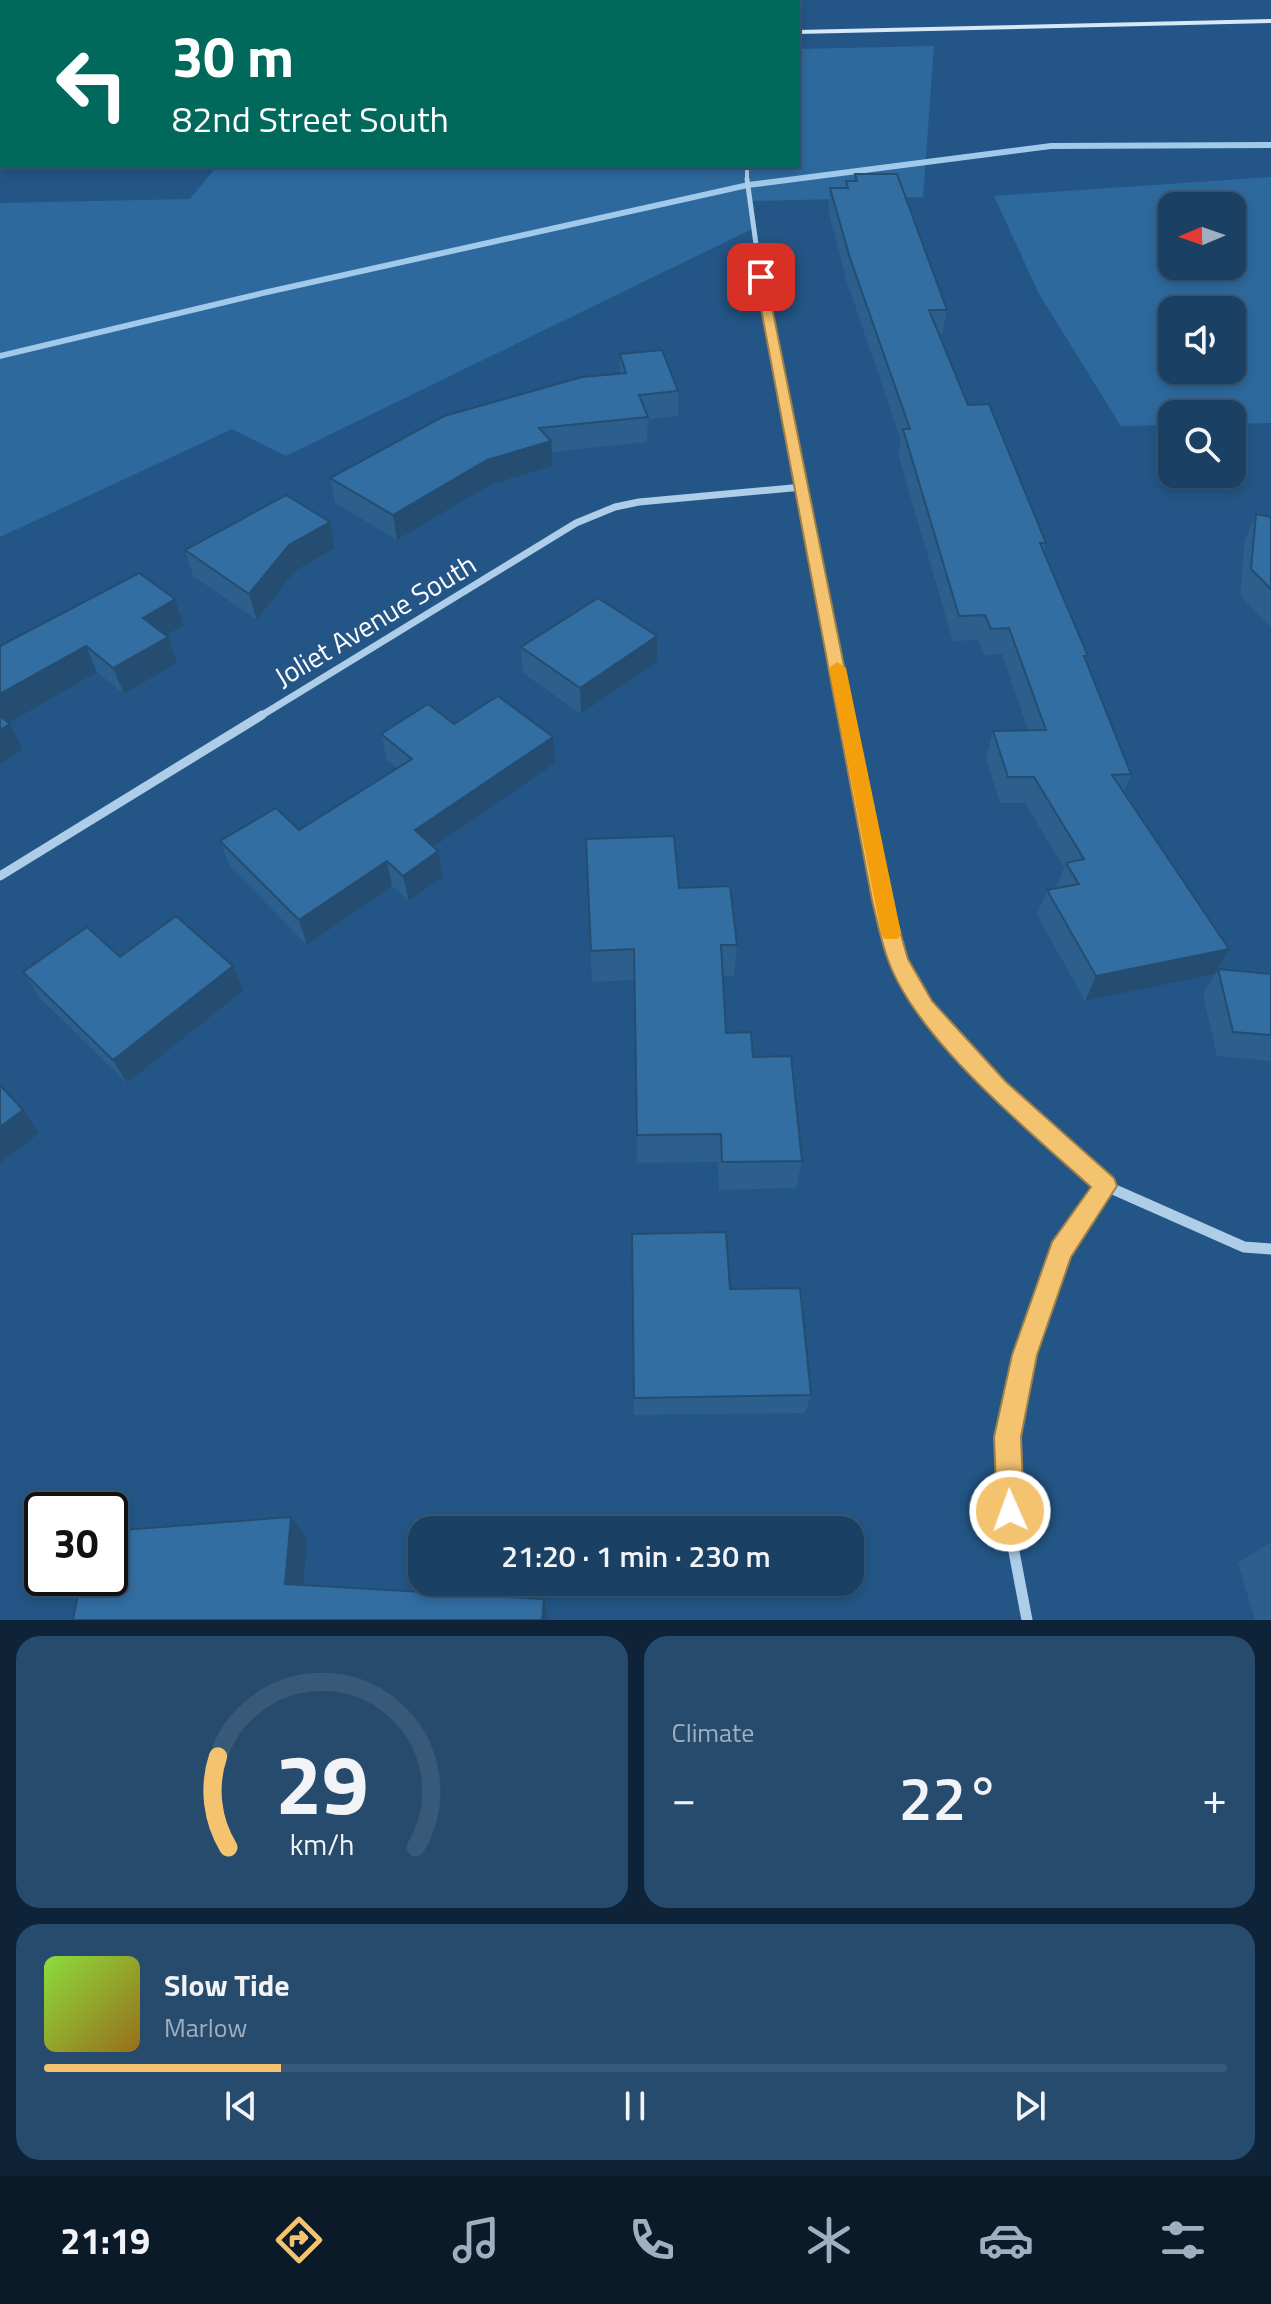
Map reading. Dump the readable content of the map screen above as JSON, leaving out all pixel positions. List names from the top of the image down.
{
  "streets": {
    "street": ["Joliet Avenue South"]
  },
  "north": "left",
  "page": {
    "turn": ["30 m", "82nd Street South"],
    "limit": "30",
    "trip": "21:20 · 1 min · 230 m",
    "tile": "Climate",
    "heat": ["−", "22°", "+"],
    "song": ["Slow Tide", "Marlow"],
    "tabs": "21:19",
    "gauge": ["29", "km/h"]
  }
}
